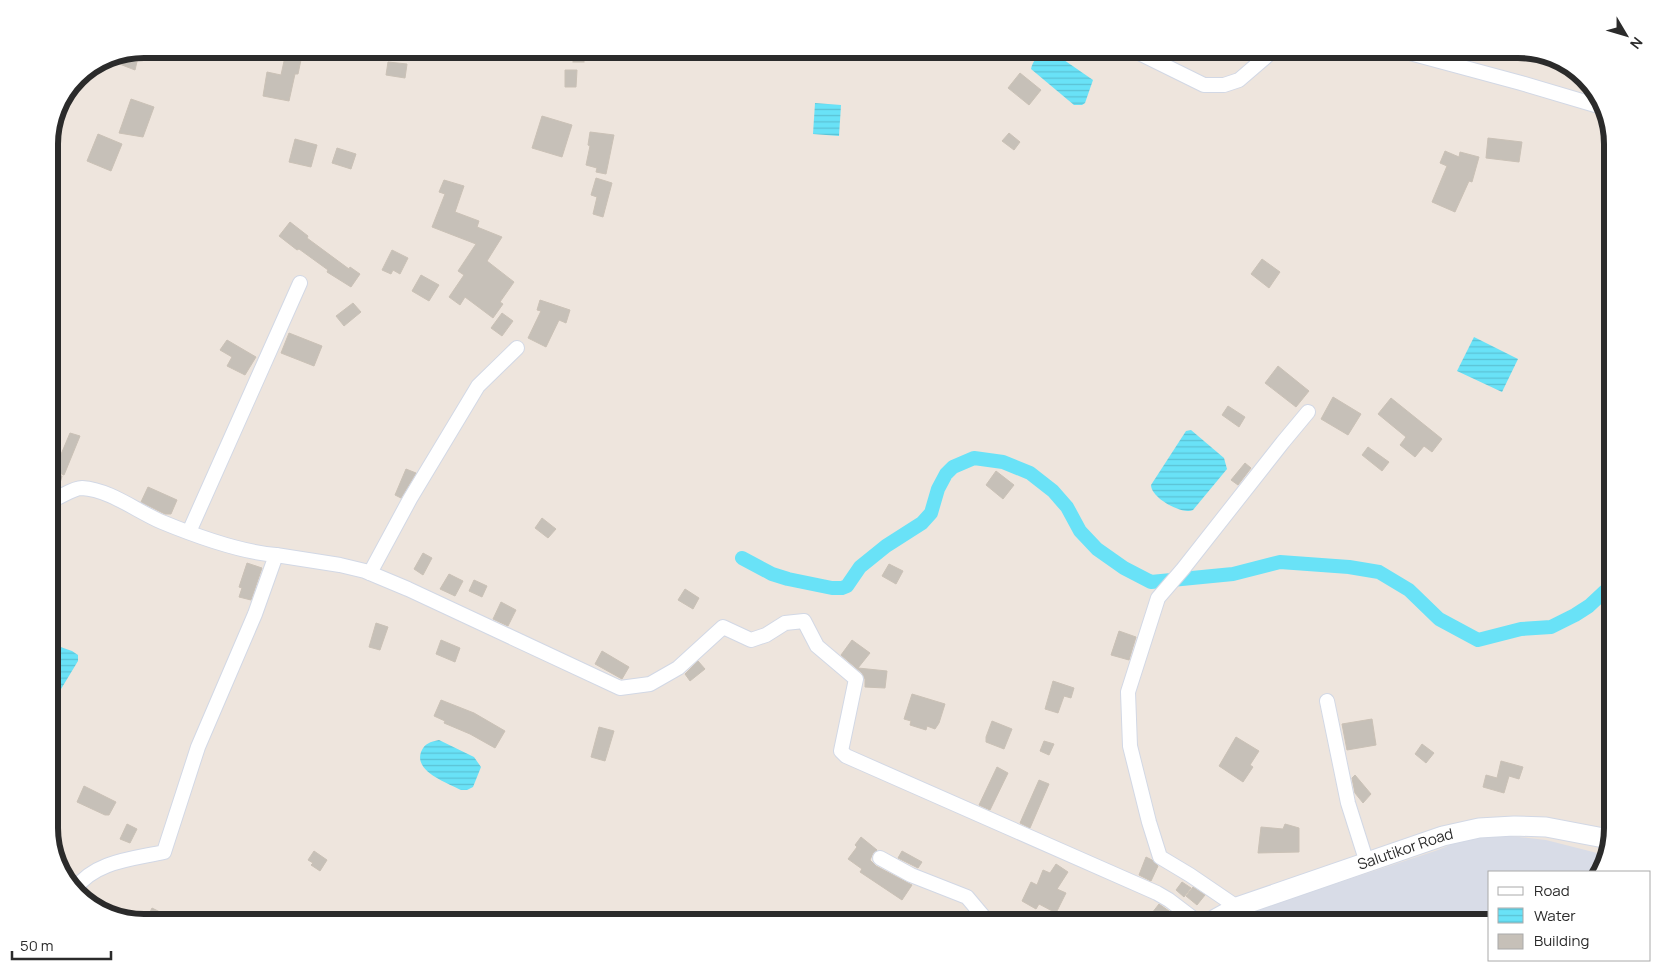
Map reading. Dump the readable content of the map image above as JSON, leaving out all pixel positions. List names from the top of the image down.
{
  "streets": {
    "main road": ["Salutikor Road"]
  },
  "legend": ["Road", "Water", "Building"],
  "scale_bar": "50 m",
  "north": "bottom right"
}
